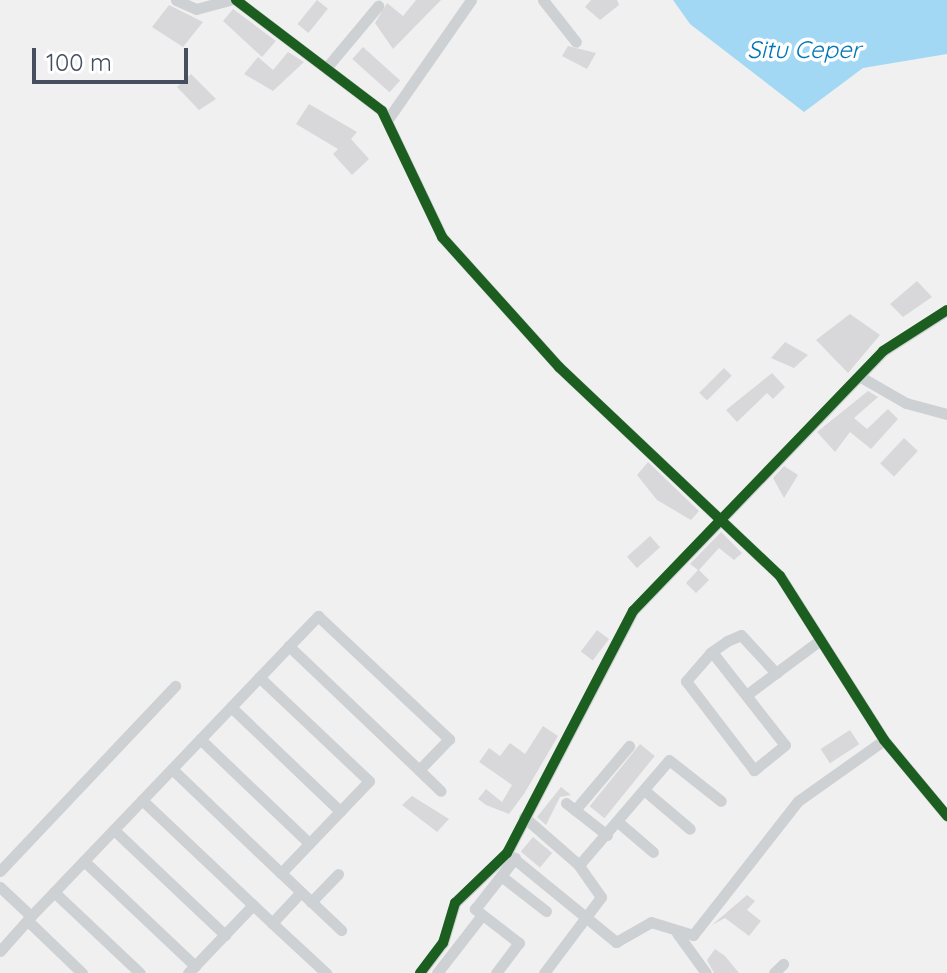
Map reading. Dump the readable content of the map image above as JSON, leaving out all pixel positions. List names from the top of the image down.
{
  "water": ["Situ Ceper"],
  "scale_bar": "100 m"
}
